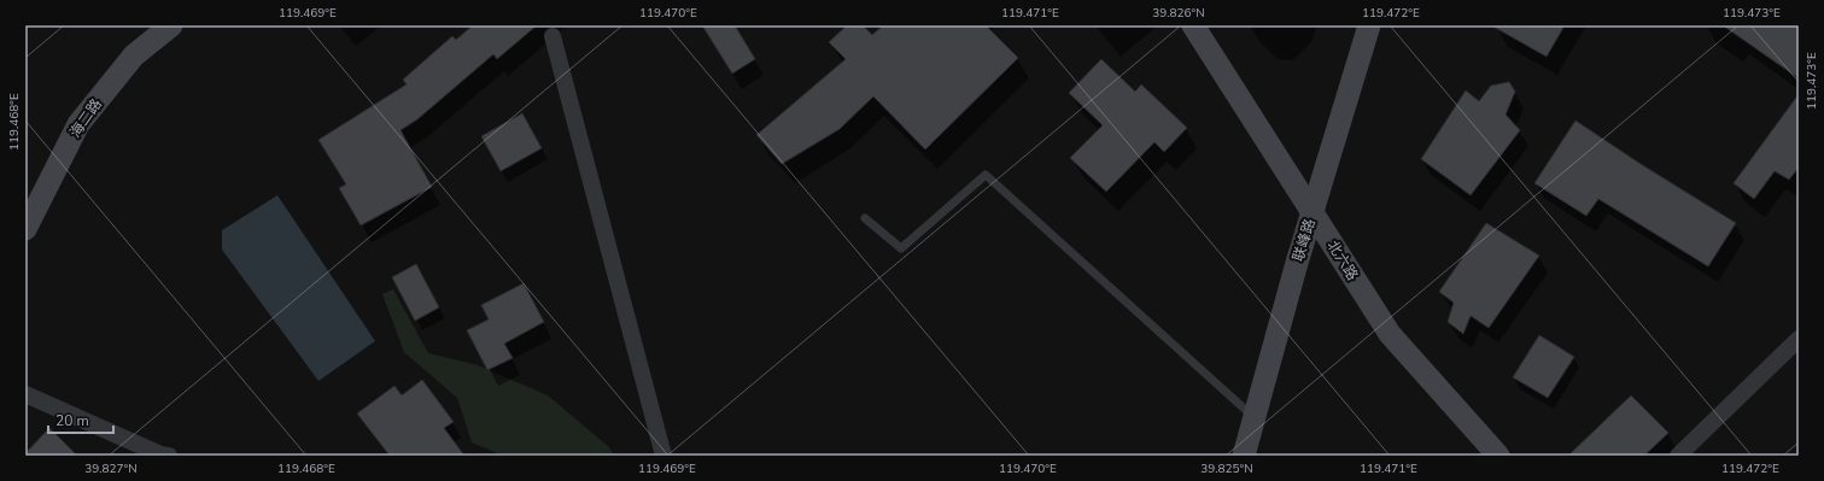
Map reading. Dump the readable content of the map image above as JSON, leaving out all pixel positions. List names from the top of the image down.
{
  "streets": {
    "street": ["海二路", "联峰路", "北六路"]
  },
  "crossings": [
    ["联峰路", "北六路"]
  ],
  "scale_bar": "20 m",
  "coordinates": [
    "119.469°E",
    "119.470°E",
    "119.471°E",
    "39.826°N",
    "119.472°E",
    "119.473°E",
    "119.468°E",
    "39.827°N",
    "39.825°N"
  ]
}
